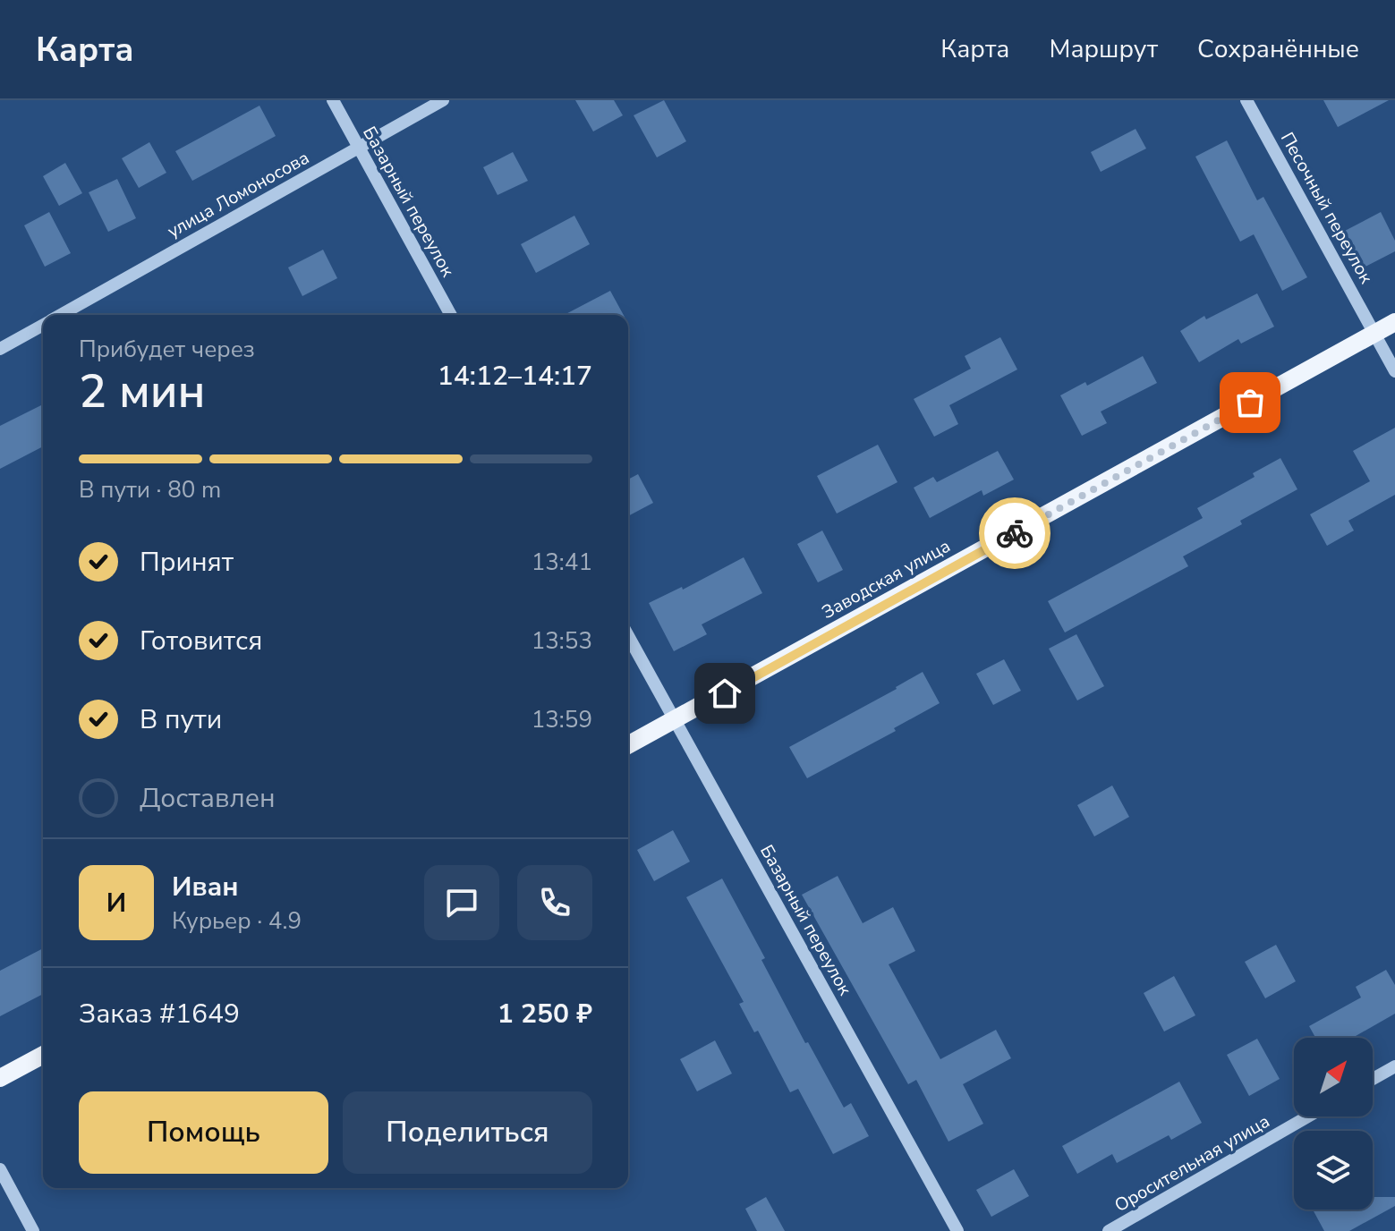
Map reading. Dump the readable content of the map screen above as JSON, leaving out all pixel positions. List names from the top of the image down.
{
  "streets": {
    "main road": ["Заводская улица"],
    "street": [
      "улица Ломоносова",
      "Базарный переулок",
      "Песочный переулок",
      "Оросительная улица"
    ]
  },
  "crossings": [
    ["улица Ломоносова", "Базарный переулок"],
    ["Базарный переулок", "Заводская улица"],
    ["Песочный переулок", "Заводская улица"]
  ],
  "north": "top right",
  "page": {
    "header": "Карта",
    "nav": ["Карта", "Маршрут", "Сохранённые"],
    "heading": ["2 мин", "Прибудет через", "14:12–14:17"],
    "panel": [
      "Иван",
      "Курьер · 4.9",
      "Заказ #1649",
      "1 250 ₽"
    ],
    "bar": "В пути · 80 m",
    "list": [
      ["Принят", "13:41"],
      ["Готовится", "13:53"],
      ["В пути", "13:59"],
      "Доставлен"
    ],
    "round": "И",
    "buttons": ["Помощь", "Поделиться"]
  }
}
